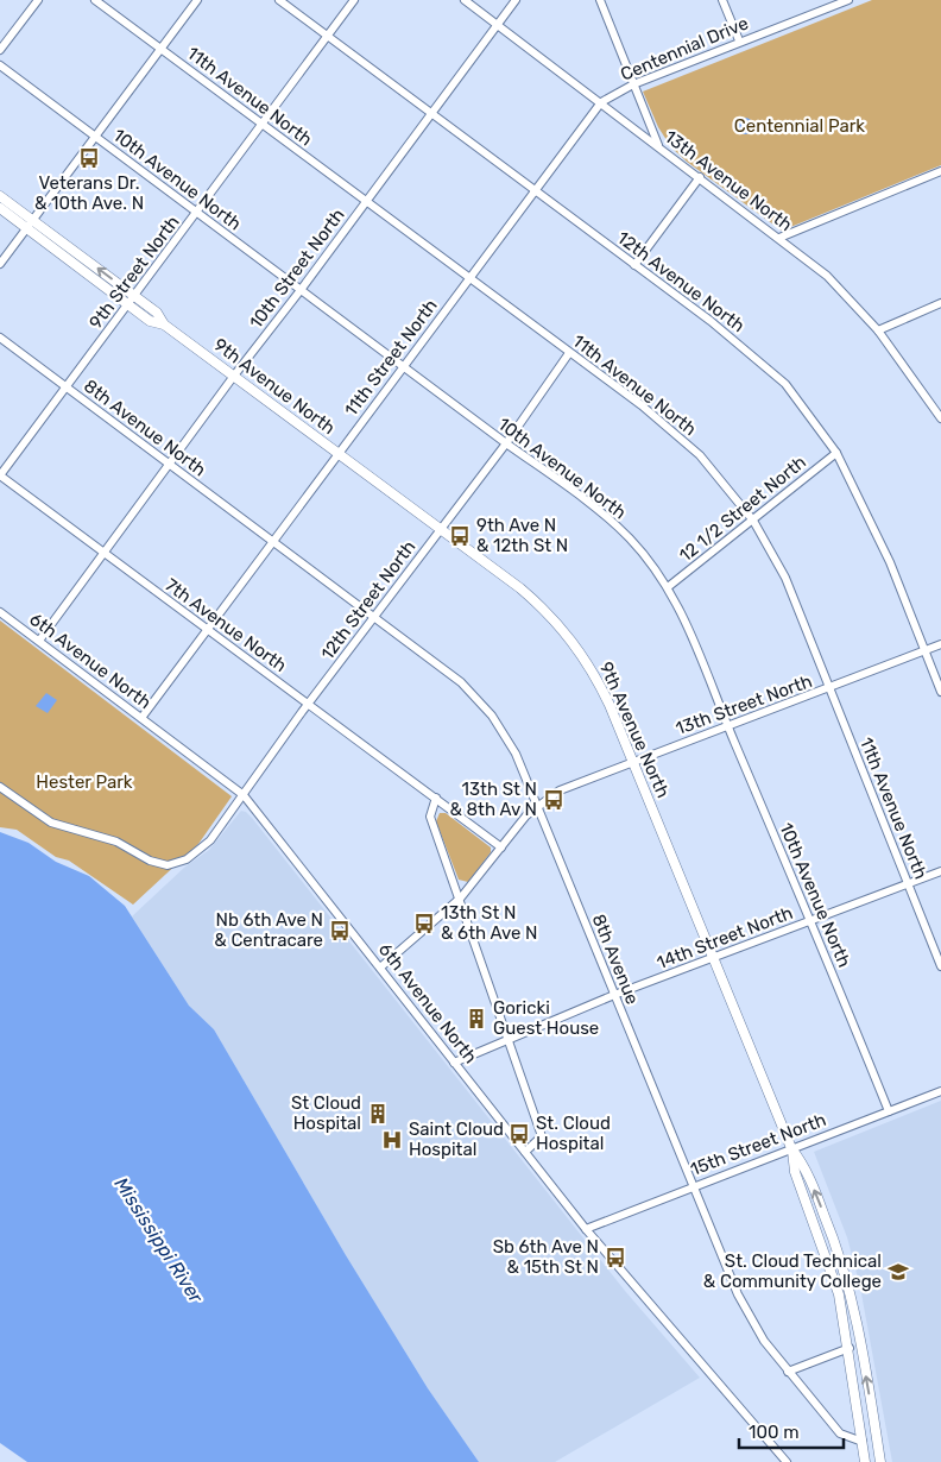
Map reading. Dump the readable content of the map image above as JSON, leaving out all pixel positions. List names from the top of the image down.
{
  "streets": {
    "main road": ["9th Avenue North"],
    "street": [
      "Centennial Drive",
      "11th Avenue North",
      "10th Avenue North",
      "13th Avenue North",
      "10th Street North",
      "9th Street North",
      "12th Avenue North",
      "11th Street North",
      "8th Avenue North",
      "12 1/2 Street North",
      "12th Street North",
      "7th Avenue North",
      "6th Avenue North",
      "13th Street North",
      "14th Street North",
      "8th Avenue",
      "15th Street North"
    ]
  },
  "crossings": [
    ["Centennial Drive", "13th Avenue North"],
    ["Centennial Drive", "11th Street North"],
    ["11th Avenue North", "10th Street North"],
    ["11th Avenue North", "9th Street North"],
    ["11th Avenue North", "11th Street North"],
    ["11th Avenue North", "12 1/2 Street North"],
    ["11th Avenue North", "12th Street North"],
    ["11th Avenue North", "13th Street North"],
    ["11th Avenue North", "14th Street North"],
    ["10th Avenue North", "10th Street North"],
    ["10th Avenue North", "9th Street North"],
    ["10th Avenue North", "11th Street North"],
    ["10th Avenue North", "12 1/2 Street North"],
    ["10th Avenue North", "12th Street North"],
    ["10th Avenue North", "13th Street North"],
    ["10th Avenue North", "14th Street North"],
    ["10th Avenue North", "15th Street North"],
    ["13th Avenue North", "10th Street North"],
    ["13th Avenue North", "11th Street North"],
    ["10th Street North", "12th Avenue North"],
    ["10th Street North", "9th Avenue North"],
    ["10th Street North", "8th Avenue North"],
    ["10th Street North", "7th Avenue North"],
    ["10th Street North", "6th Avenue North"],
    ["9th Street North", "12th Avenue North"],
    ["9th Street North", "9th Avenue North"],
    ["9th Street North", "8th Avenue North"],
    ["9th Street North", "7th Avenue North"],
    ["12th Avenue North", "11th Street North"],
    ["12th Avenue North", "12 1/2 Street North"],
    ["12th Avenue North", "13th Street North"],
    ["11th Street North", "9th Avenue North"],
    ["11th Street North", "8th Avenue North"],
    ["11th Street North", "7th Avenue North"],
    ["11th Street North", "6th Avenue North"],
    ["11th Street North", "8th Avenue"],
    ["9th Avenue North", "12th Street North"],
    ["9th Avenue North", "13th Street North"],
    ["9th Avenue North", "14th Street North"],
    ["9th Avenue North", "8th Avenue"],
    ["9th Avenue North", "15th Street North"],
    ["8th Avenue North", "8th Avenue"],
    ["12th Street North", "7th Avenue North"],
    ["12th Street North", "6th Avenue North"],
    ["12th Street North", "8th Avenue"],
    ["7th Avenue North", "13th Street North"],
    ["6th Avenue North", "13th Street North"],
    ["6th Avenue North", "14th Street North"],
    ["6th Avenue North", "15th Street North"],
    ["13th Street North", "8th Avenue"],
    ["14th Street North", "8th Avenue"],
    ["8th Avenue", "15th Street North"]
  ],
  "water": ["Mississippi River"],
  "parks": ["Centennial Park", "Hester Park"],
  "places": {
    "bus stop": [
      "Veterans Dr. & 10th Ave. N",
      "9th Ave N & 12th St N",
      "13th St N & 8th Av N",
      "13th St N & 6th Ave N",
      "Nb 6th Ave N & Centracare",
      "St. Cloud Hospital",
      "Sb 6th Ave N & 15th St N"
    ],
    "building": ["Goricki Guest House", "St Cloud Hospital"],
    "hospital": ["Saint Cloud Hospital"],
    "school or university": ["St. Cloud Technical & Community College"]
  },
  "scale_bar": "100 m"
}
